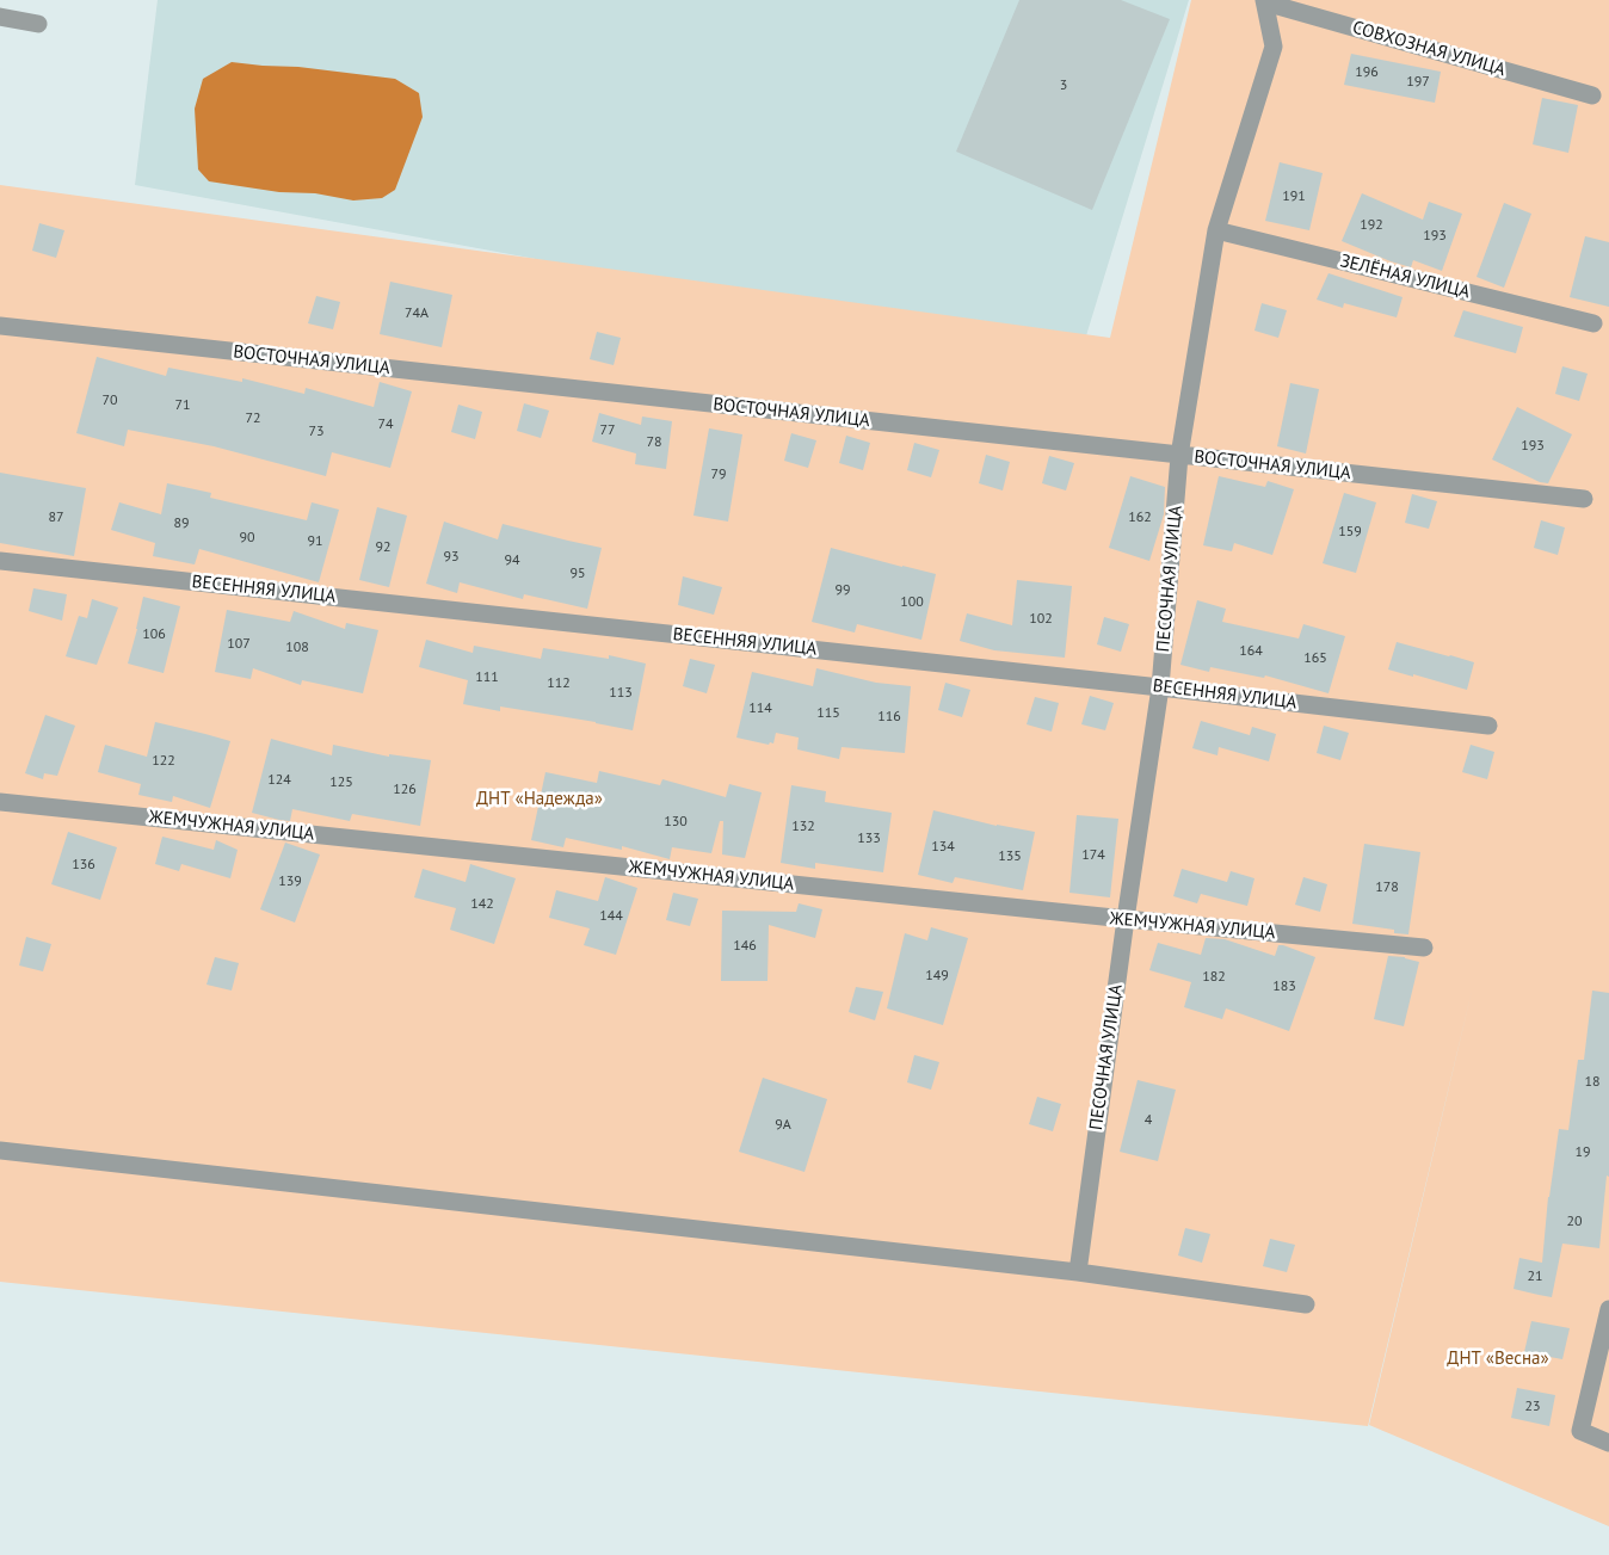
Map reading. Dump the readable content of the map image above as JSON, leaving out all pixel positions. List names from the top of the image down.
{
  "streets": {
    "lane": [
      "СОВХОЗНАЯ УЛИЦА",
      "ЗЕЛЁНАЯ УЛИЦА",
      "ВОСТОЧНАЯ УЛИЦА",
      "ПЕСОЧНАЯ УЛИЦА",
      "ВЕСЕННЯЯ УЛИЦА",
      "ЖЕМЧУЖНАЯ УЛИЦА"
    ]
  },
  "crossings": [
    ["СОВХОЗНАЯ УЛИЦА", "ПЕСОЧНАЯ УЛИЦА"],
    ["ЗЕЛЁНАЯ УЛИЦА", "ПЕСОЧНАЯ УЛИЦА"],
    ["ВОСТОЧНАЯ УЛИЦА", "ПЕСОЧНАЯ УЛИЦА"],
    ["ПЕСОЧНАЯ УЛИЦА", "ВЕСЕННЯЯ УЛИЦА"],
    ["ПЕСОЧНАЯ УЛИЦА", "ЖЕМЧУЖНАЯ УЛИЦА"]
  ],
  "parks": ["ДНТ «Надежда»", "ДНТ «Весна»"],
  "house_numbers": [
    "196",
    "197",
    "3",
    "191",
    "192",
    "193",
    "74А",
    "70",
    "71",
    "72",
    "74",
    "77",
    "73",
    "78",
    "193",
    "79",
    "87",
    "162",
    "89",
    "159",
    "90",
    "91",
    "92",
    "93",
    "94",
    "95",
    "99",
    "100",
    "102",
    "106",
    "107",
    "108",
    "164",
    "165",
    "111",
    "112",
    "113",
    "114",
    "115",
    "116",
    "122",
    "124",
    "125",
    "126",
    "130",
    "132",
    "133",
    "134",
    "174",
    "135",
    "136",
    "139",
    "178",
    "142",
    "144",
    "146",
    "149",
    "182",
    "183",
    "18",
    "4",
    "9А",
    "19",
    "20",
    "21",
    "23"
  ]
}
